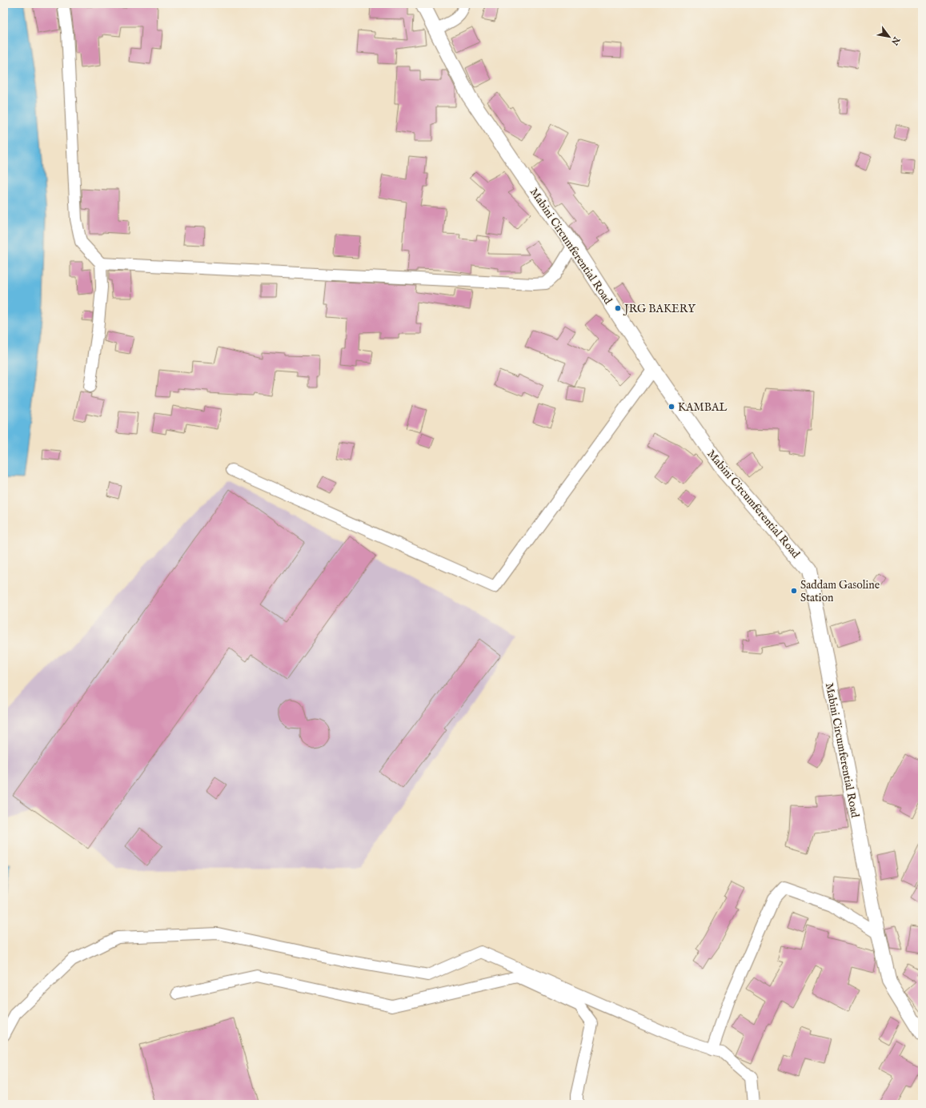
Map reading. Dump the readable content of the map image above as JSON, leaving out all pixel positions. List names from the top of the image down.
{
  "streets": {
    "main road": ["Mabini Circumferential Road"]
  },
  "places": ["JRG BAKERY", "KAMBAL", "Saddam Gasoline Station"],
  "north": "bottom right"
}
